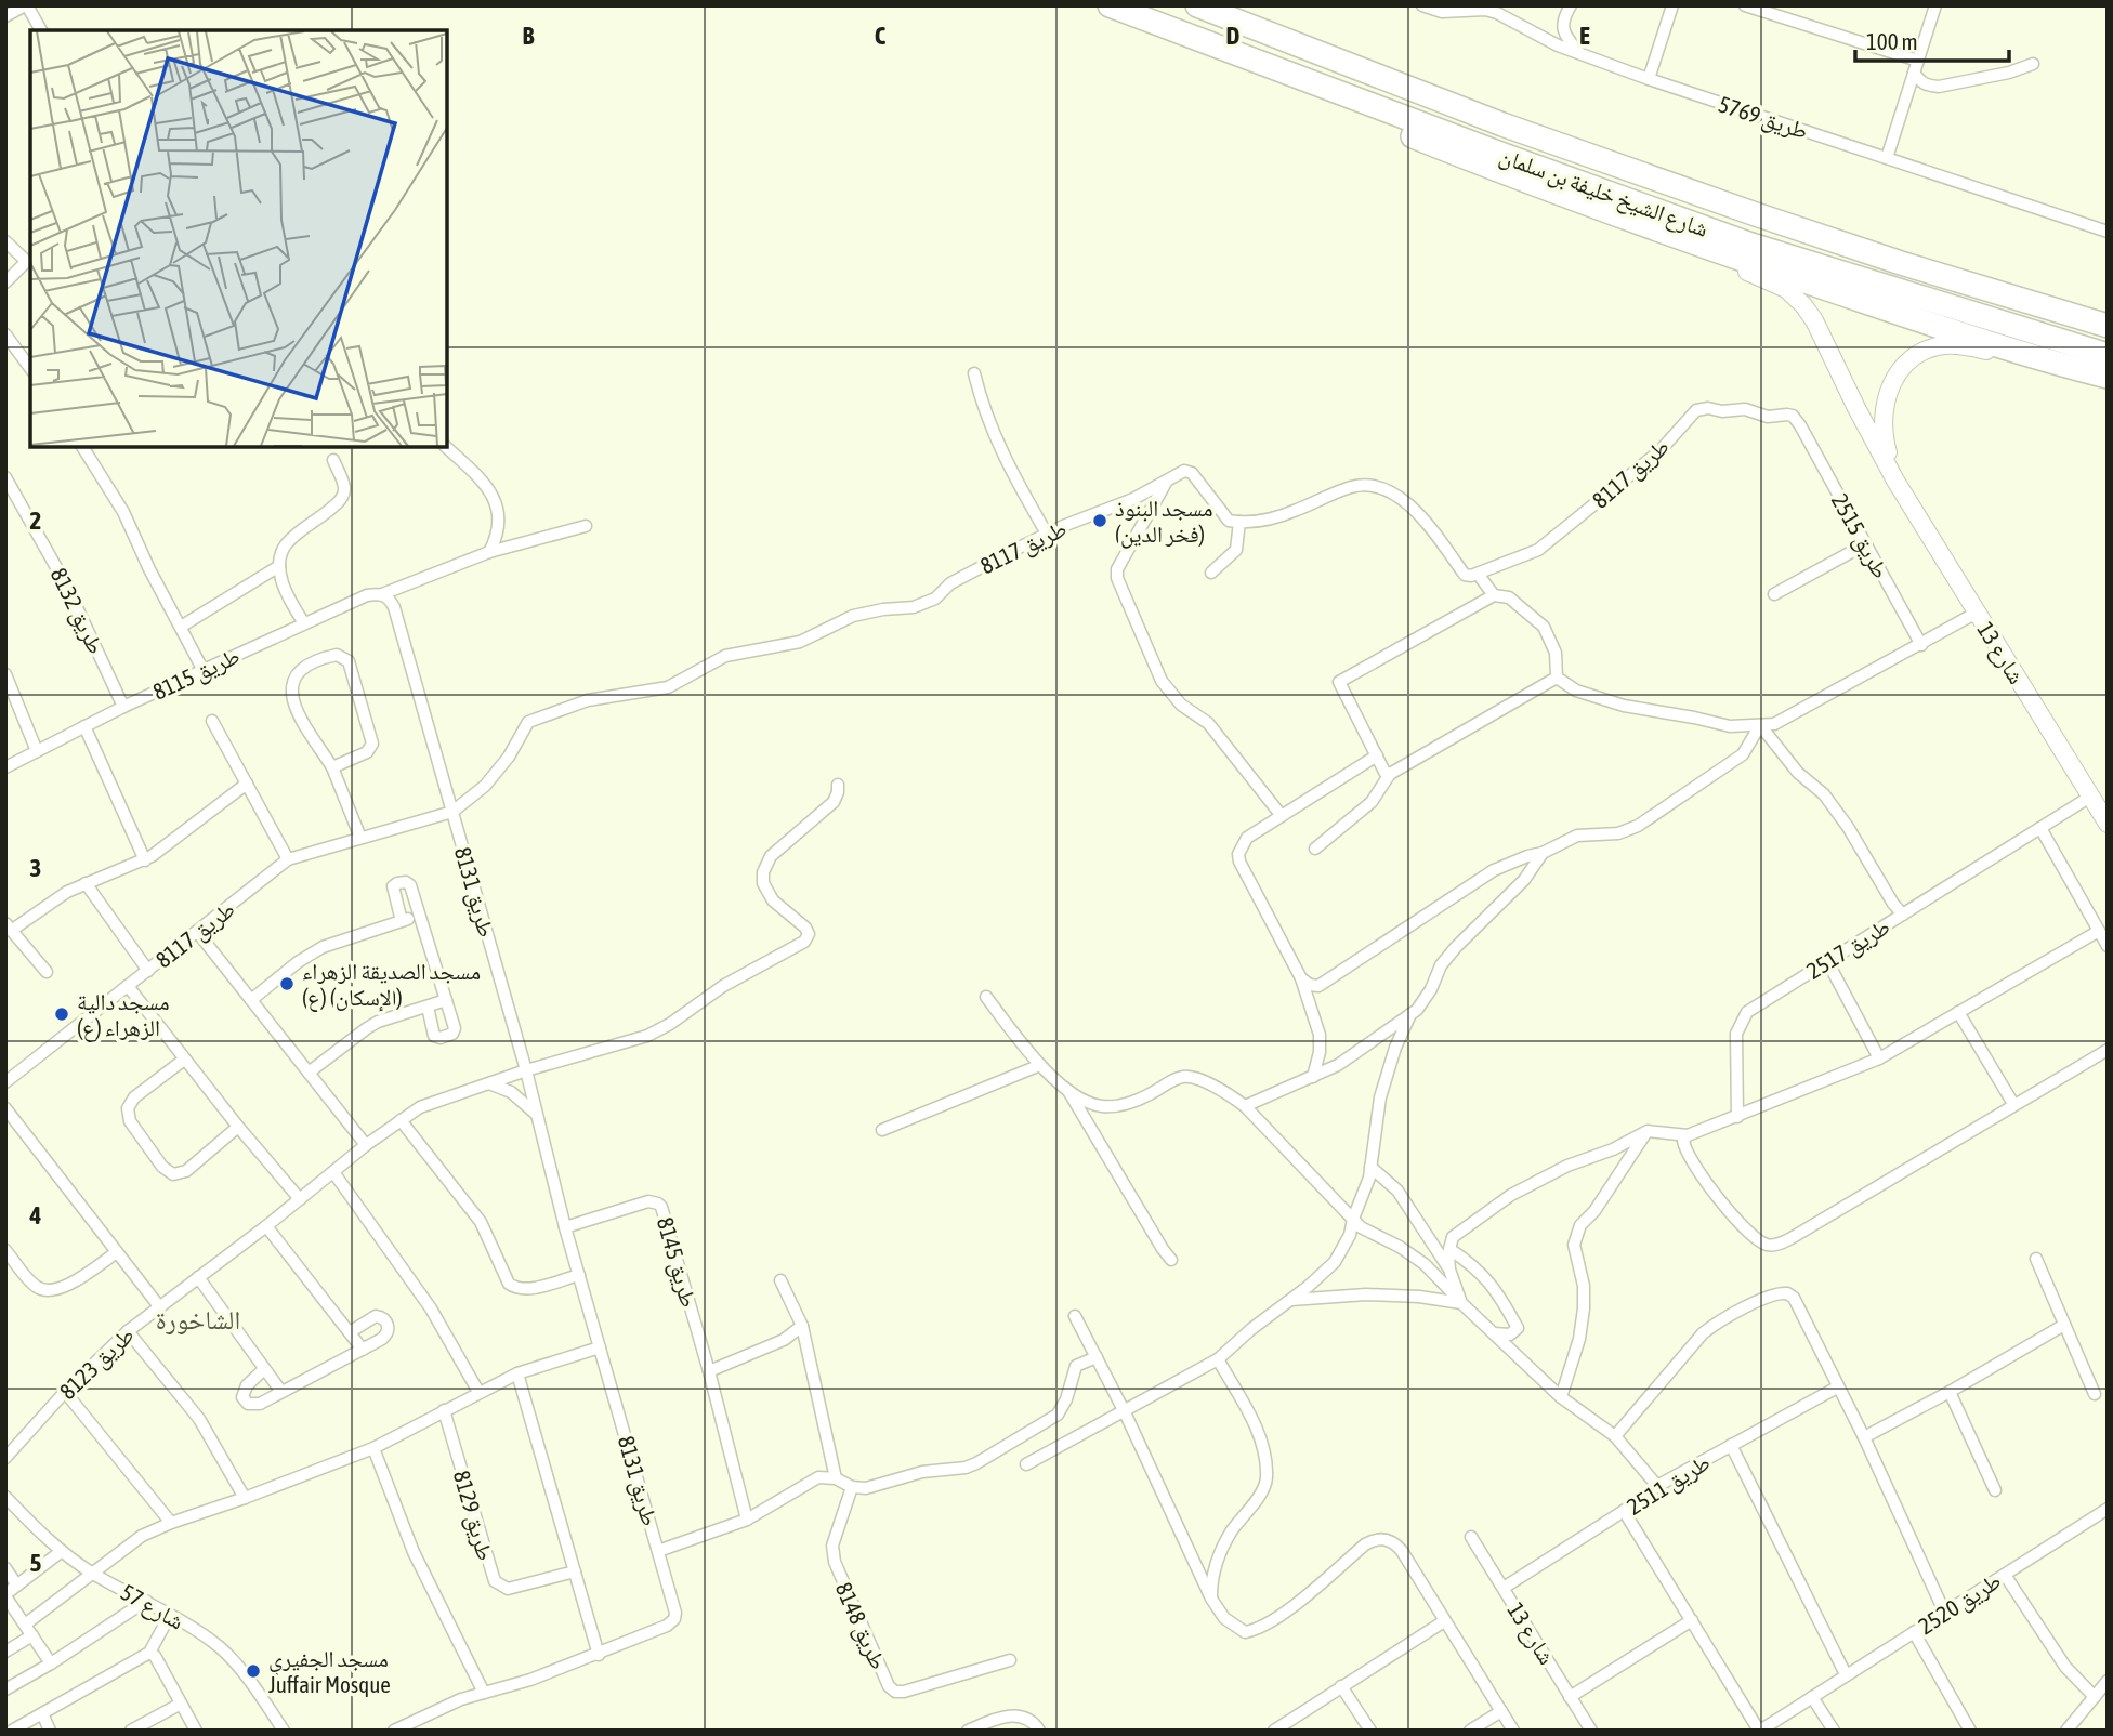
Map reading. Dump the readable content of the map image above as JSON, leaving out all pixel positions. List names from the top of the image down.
{
  "streets": {
    "highway": ["شارع الشيخ خليفة بن سلمان"],
    "street": [
      "طريق 5769",
      "طريق 8117",
      "طريق 2515",
      "طريق 8132",
      "شارع 13",
      "طريق 8115",
      "طريق 8131",
      "طريق 2517",
      "طريق 8145",
      "طريق 8123",
      "طريق 2511",
      "طريق 8129",
      "طريق 2520",
      "شارع 57",
      "طريق 8148"
    ]
  },
  "crossings": [
    ["طريق 8117", "طريق 2515"],
    ["طريق 8117", "طريق 8131"],
    ["طريق 8132", "طريق 8115"],
    ["شارع 13", "طريق 2517"],
    ["شارع 13", "طريق 2511"],
    ["طريق 8115", "طريق 8131"],
    ["طريق 8131", "طريق 8145"],
    ["طريق 8131", "طريق 8123"]
  ],
  "districts": ["الشاخورة"],
  "places": [
    "مسجد البنوذ (فخر الدين)",
    "مسجد الصديقة الزهراء (ع) (الإسكان)",
    "مسجد دالية الزهراء (ع)",
    "مسجد الجفيري Juffair Mosque"
  ],
  "scale_bar": "100 m",
  "grid": {
    "columns": [
      "B",
      "C",
      "D",
      "E"
    ],
    "rows": [
      "2",
      "3",
      "4",
      "5"
    ]
  }
}
